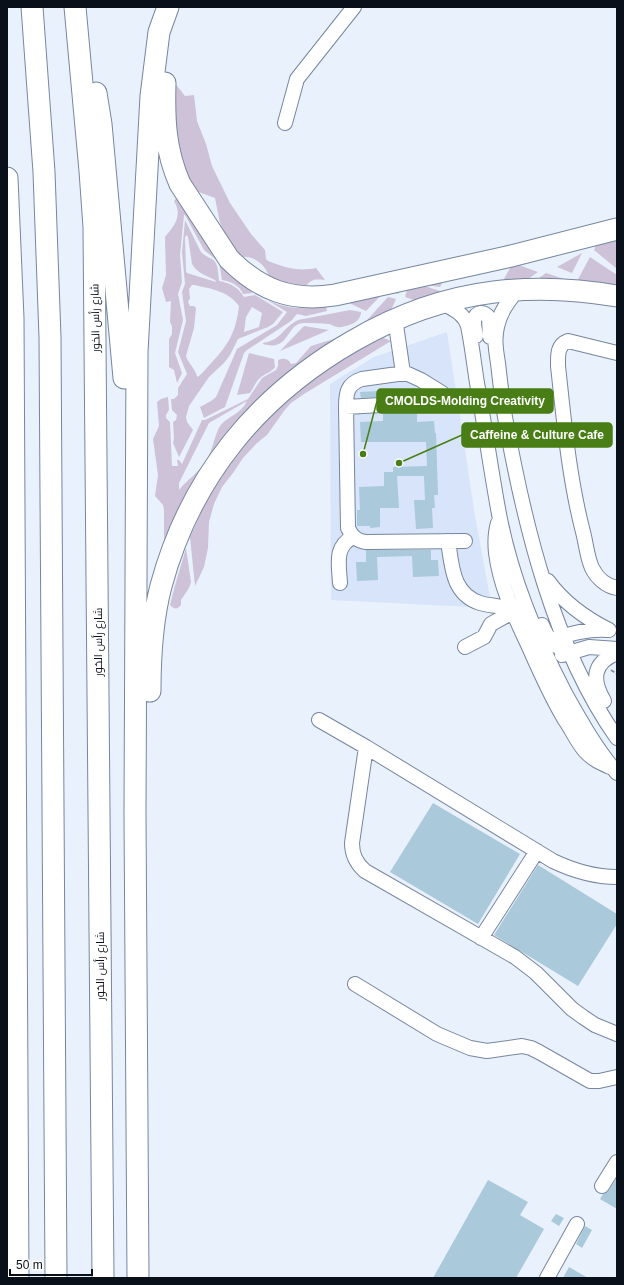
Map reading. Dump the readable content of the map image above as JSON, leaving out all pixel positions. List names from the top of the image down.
{
  "streets": {
    "highway": ["شارع رأس الخور"]
  },
  "places": ["CMOLDS-Molding Creativity", "Caffeine & Culture Cafe"],
  "scale_bar": "50 m"
}
